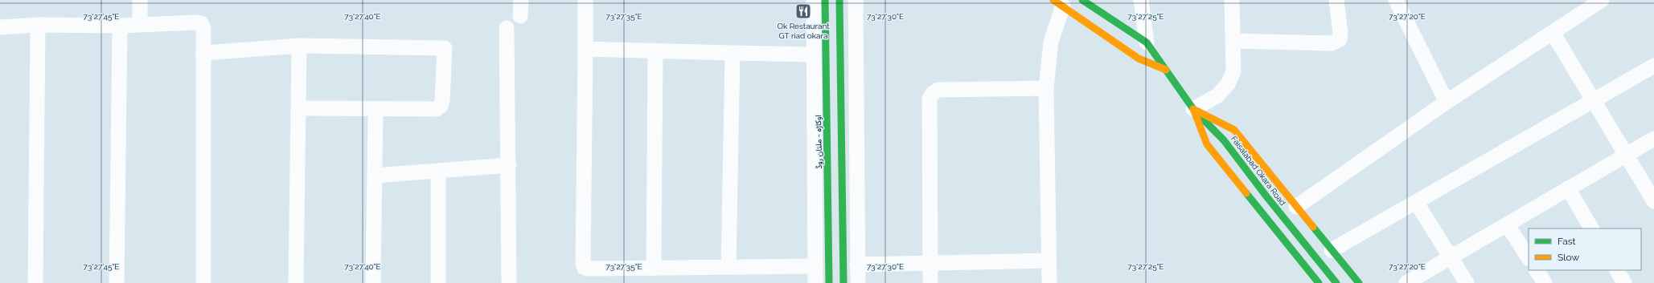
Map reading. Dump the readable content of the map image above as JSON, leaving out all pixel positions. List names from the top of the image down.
{
  "streets": {
    "main road": ["اوکاڑہ - ملتان روڈ", "Faisalabad Okara Road"]
  },
  "places": {
    "restaurant": ["Ok Restaurant GT riad okara"]
  },
  "legend": ["Fast", "Slow"],
  "coordinates": [
    "73°27'45\"E",
    "73°27'40\"E",
    "73°27'35\"E",
    "73°27'30\"E",
    "73°27'25\"E",
    "73°27'20\"E"
  ]
}
